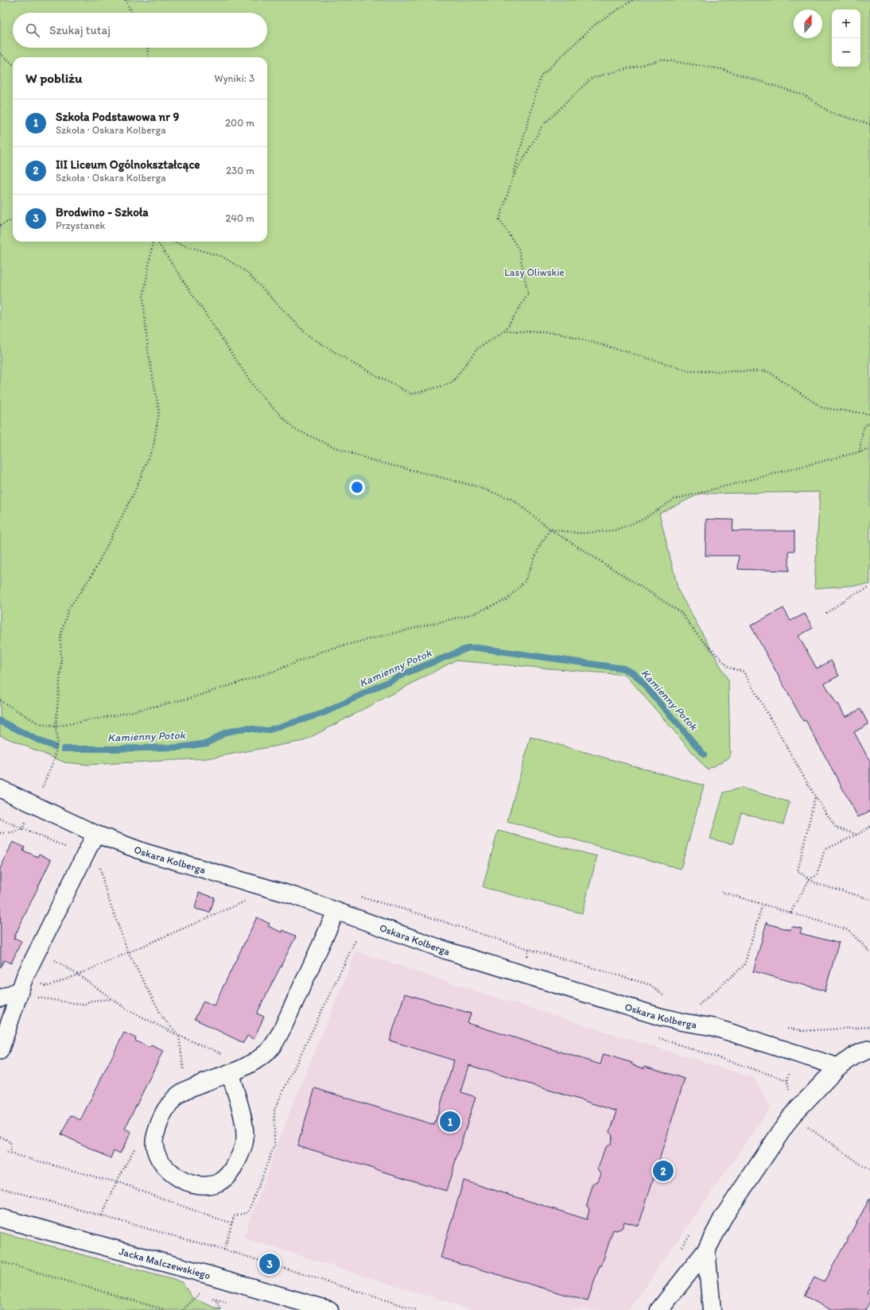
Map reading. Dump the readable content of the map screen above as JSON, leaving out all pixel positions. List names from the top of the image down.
{
  "streets": {
    "street": ["Oskara Kolberga", "Jacka Malczewskiego"]
  },
  "water": ["Kamienny Potok"],
  "parks": ["Lasy Oliwskie"],
  "north": "top",
  "page": {
    "map_buttons": ["+", "−"],
    "search": "Szukaj tutaj",
    "heading": ["W pobliżu", "Wyniki: 3"],
    "list": [
      {
        "mark": "1",
        "name": "Szkoła Podstawowa nr 9",
        "note": "Szkoła · Oskara Kolberga",
        "value": "200 m"
      },
      {
        "mark": "2",
        "name": "III Liceum Ogólnokształcące",
        "note": "Szkoła · Oskara Kolberga",
        "value": "230 m"
      },
      {
        "mark": "3",
        "name": "Brodwino - Szkoła",
        "note": "Przystanek",
        "value": "240 m"
      }
    ],
    "pins": ["1", "2", "3"]
  }
}
